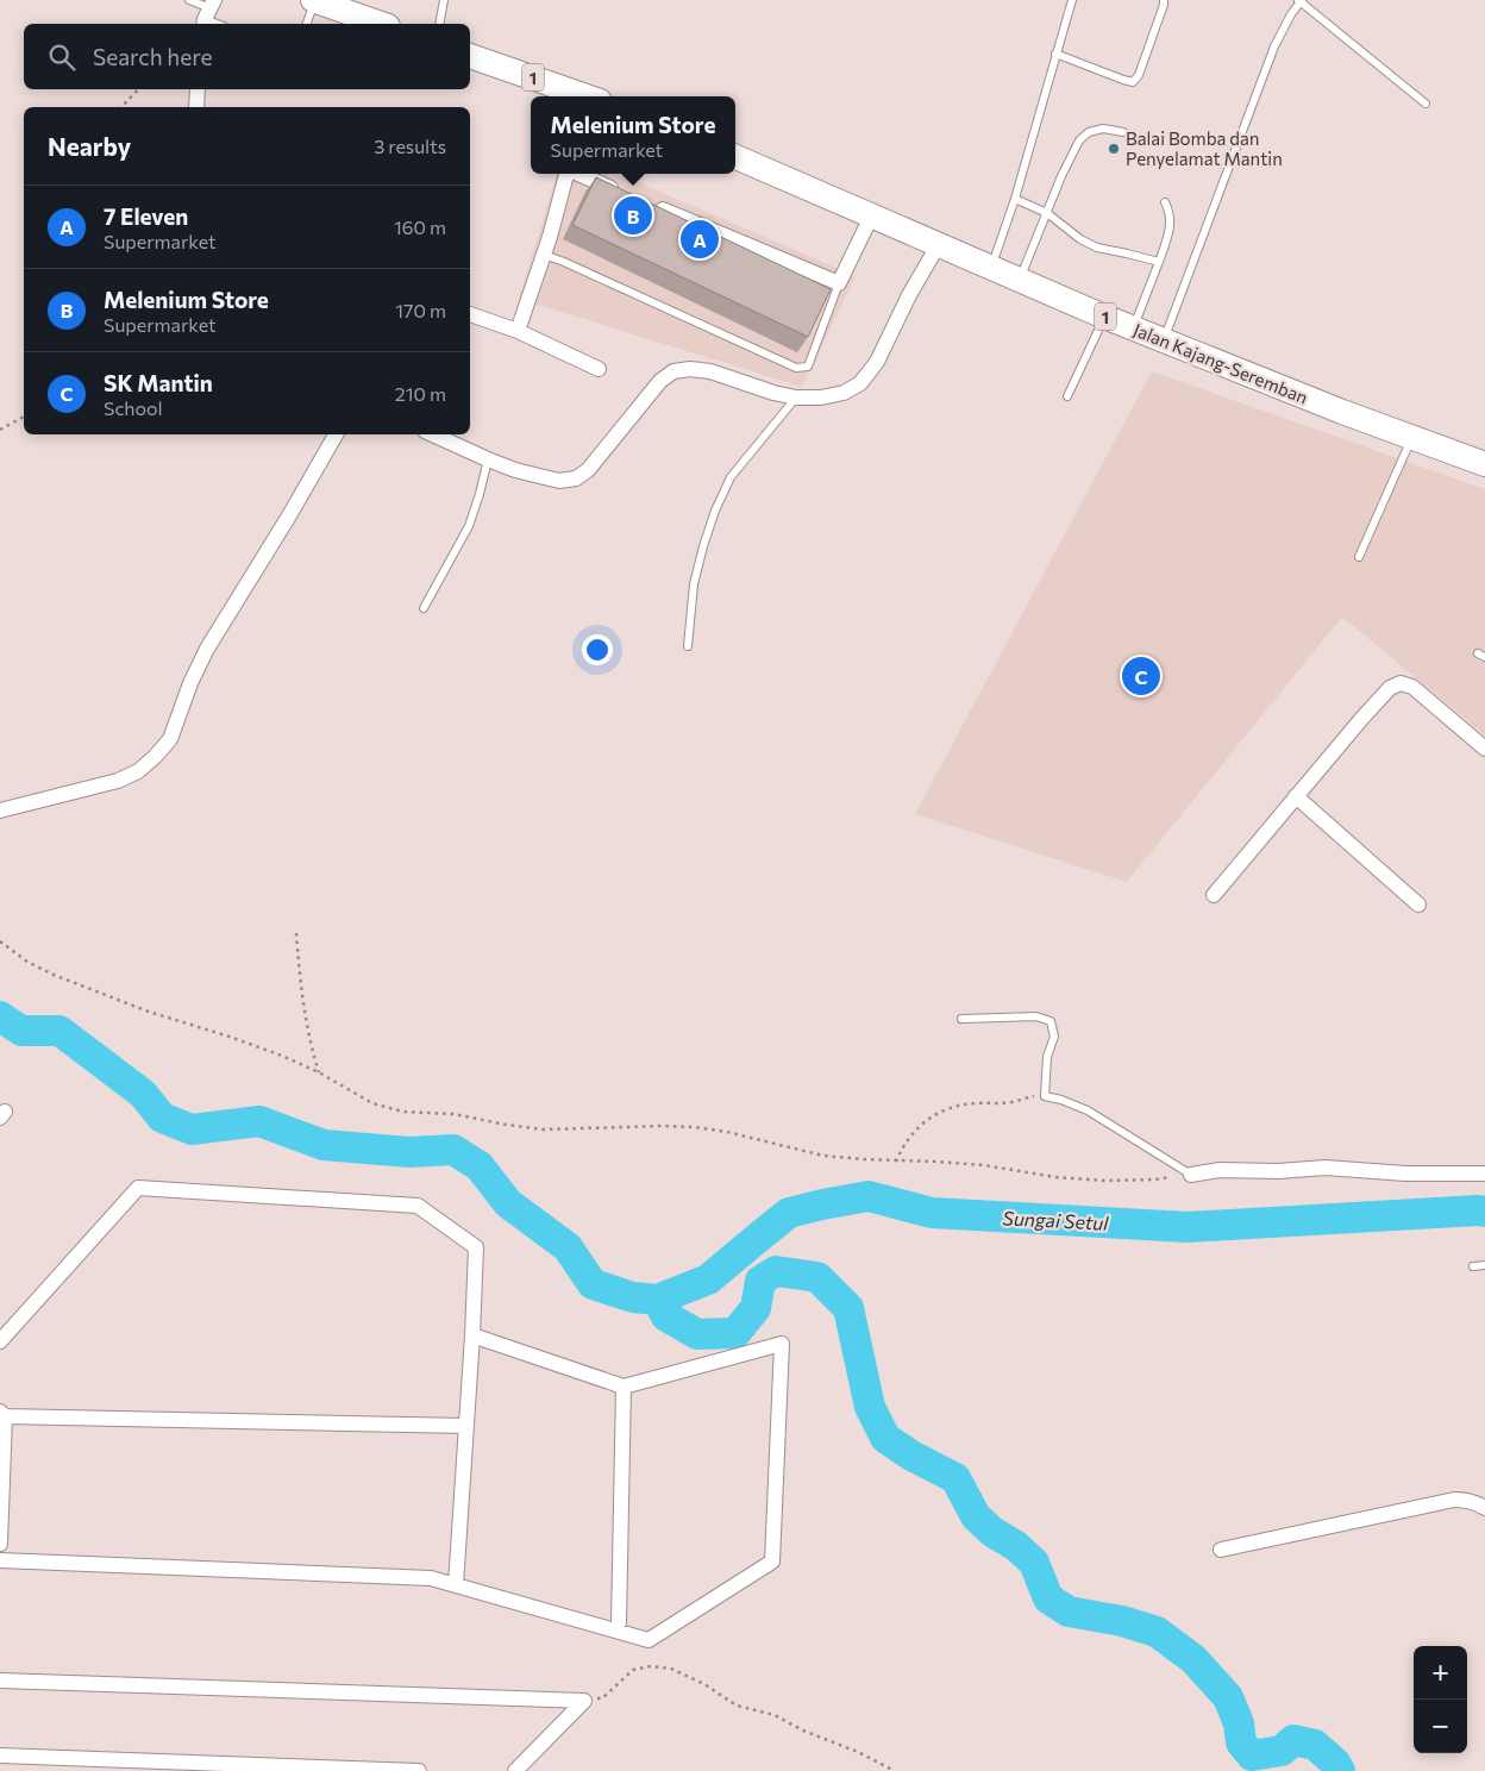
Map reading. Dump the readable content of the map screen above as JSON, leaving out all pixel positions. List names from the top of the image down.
{
  "streets": {
    "main road": ["1", "Jalan Kajang-Seremban"]
  },
  "water": ["Sungai Setul"],
  "places": ["Balai Bomba dan Penyelamat Mantin"],
  "page": {
    "search": "Search here",
    "popup": ["Melenium Store", "Supermarket"],
    "heading": ["Nearby", "3 results"],
    "list": [
      {
        "mark": "A",
        "name": "7 Eleven",
        "note": "Supermarket",
        "value": "160 m"
      },
      {
        "mark": "B",
        "name": "Melenium Store",
        "note": "Supermarket",
        "value": "170 m"
      },
      {
        "mark": "C",
        "name": "SK Mantin",
        "note": "School",
        "value": "210 m"
      }
    ],
    "pins": ["B", "A", "C"],
    "map_buttons": ["+", "−"]
  }
}
